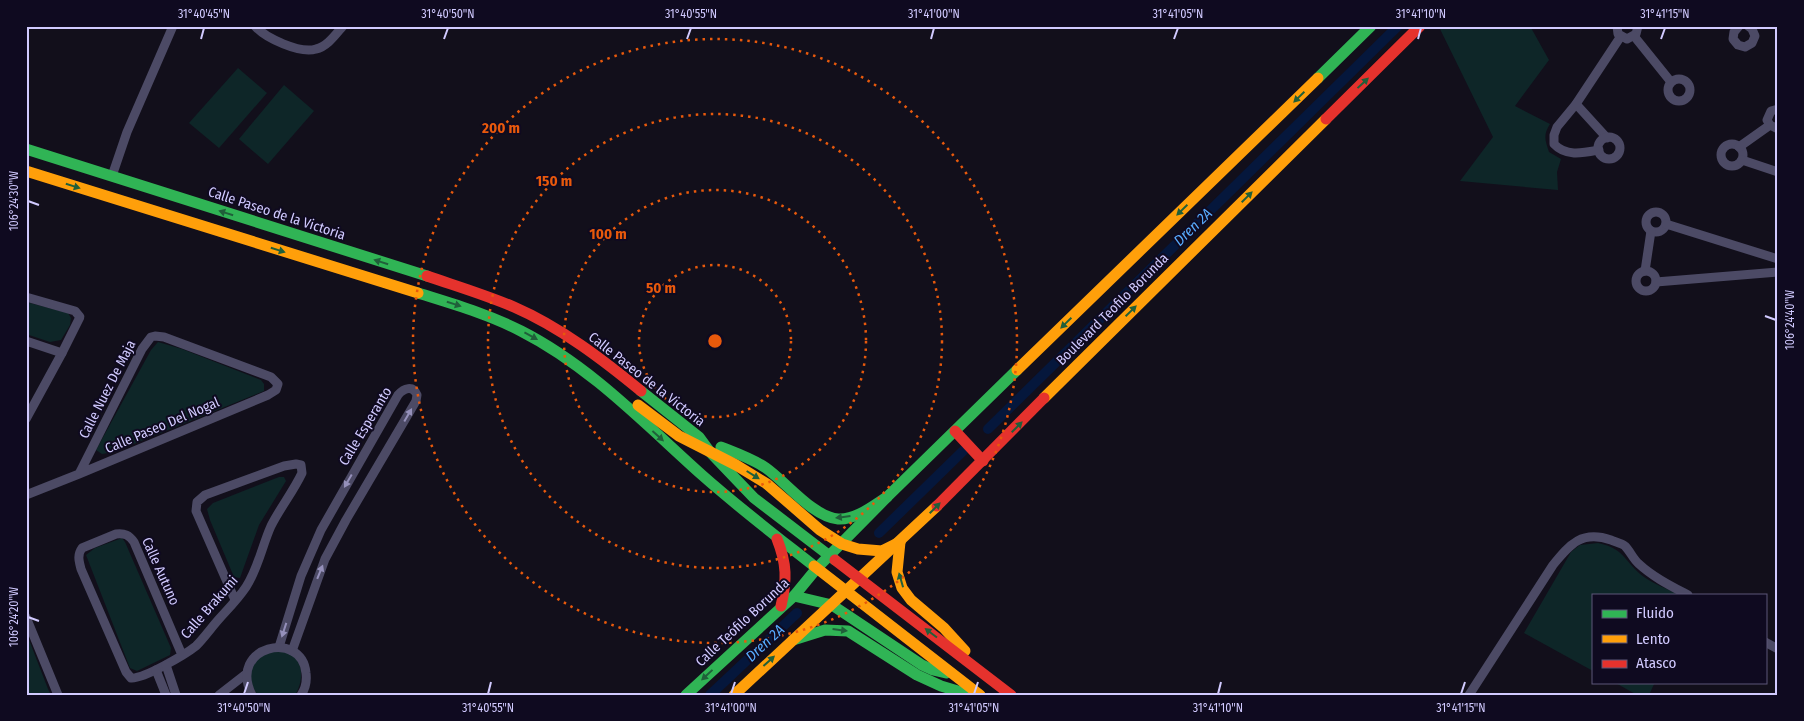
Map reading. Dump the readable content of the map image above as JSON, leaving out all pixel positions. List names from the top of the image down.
{
  "streets": {
    "main road": ["Calle Paseo de la Victoria", "Boulevard Teofilo Borunda", "Calle Teófilo Borunda"],
    "street": [
      "Calle Nuez De Maja",
      "Calle Paseo Del Nogal",
      "Calle Esperanto",
      "Calle Autuno",
      "Calle Brakumi"
    ]
  },
  "crossings": [
    ["Calle Paseo de la Victoria", "Boulevard Teofilo Borunda"],
    ["Boulevard Teofilo Borunda", "Calle Teófilo Borunda"],
    ["Calle Nuez De Maja", "Calle Paseo Del Nogal"],
    ["Calle Autuno", "Calle Brakumi"]
  ],
  "water": ["Dren 2A"],
  "legend": ["Fluido", "Lento", "Atasco"],
  "coordinates": [
    "31°40'45\"N",
    "31°40'50\"N",
    "31°40'55\"N",
    "31°41'00\"N",
    "31°41'05\"N",
    "31°41'10\"N",
    "31°41'15\"N",
    "106°24'30\"W",
    "106°24'40\"W",
    "106°24'20\"W"
  ],
  "rings": [
    "200 m",
    "150 m",
    "100 m",
    "50 m"
  ]
}
